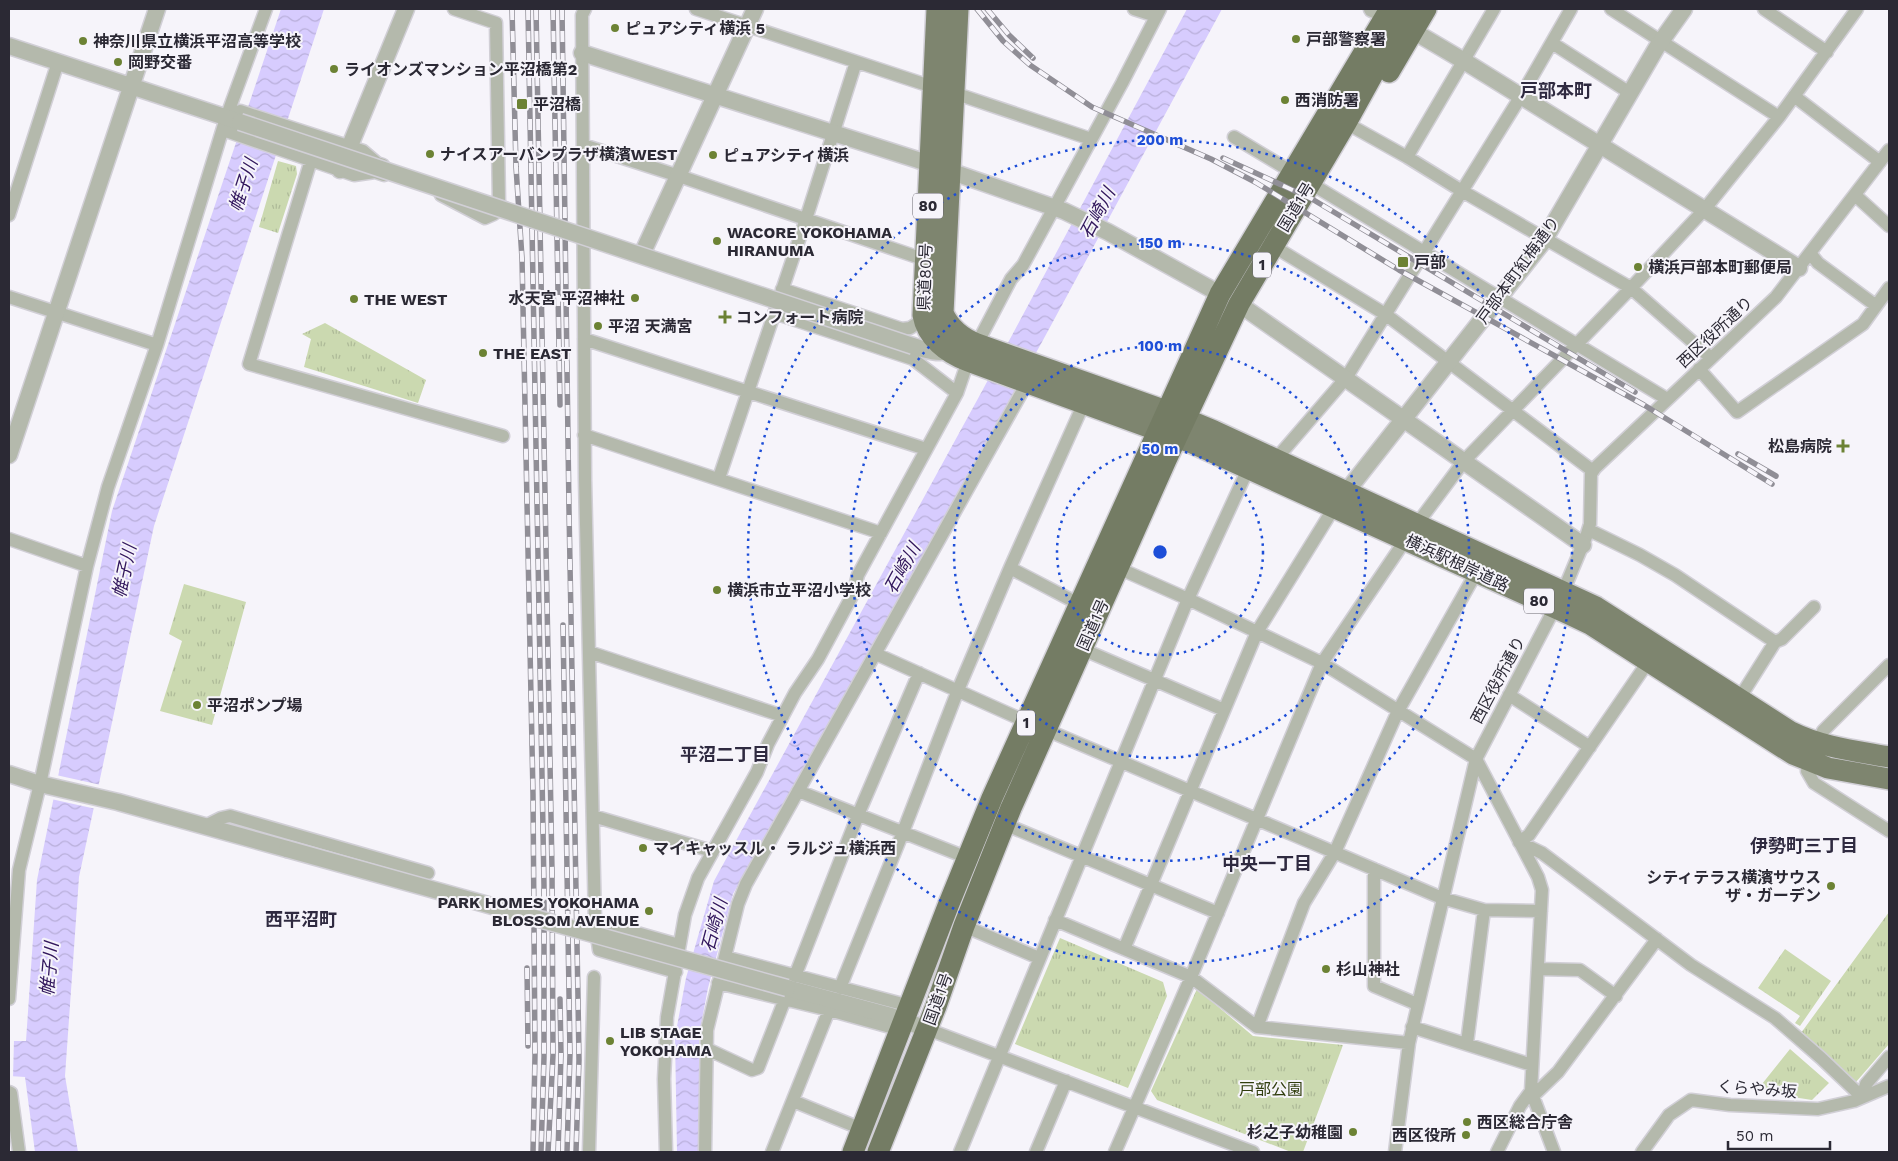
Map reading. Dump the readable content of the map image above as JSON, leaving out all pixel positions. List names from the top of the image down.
{
  "streets": {
    "highway": ["国道1号", "1"],
    "main road": ["80", "県道80号", "横浜駅根岸道路"],
    "street": ["戸部本町紅梅通り", "西区役所通り", "くらやみ坂"]
  },
  "crossings": [
    ["国道1号", "県道80号"],
    ["国道1号", "横浜駅根岸道路"],
    ["戸部本町紅梅通り", "横浜駅根岸道路"],
    ["県道80号", "横浜駅根岸道路"],
    ["西区役所通り", "横浜駅根岸道路"]
  ],
  "districts": [
    "戸部本町",
    "平沼二丁目",
    "伊勢町三丁目",
    "中央一丁目",
    "西平沼町"
  ],
  "water": ["帷子川", "石崎川"],
  "parks": ["戸部公園"],
  "places": {
    "other": [
      "ピュアシティ横浜 5",
      "戸部警察署",
      "神奈川県立横浜平沼高等学校",
      "岡野交番",
      "ライオンズマンション平沼橋第2",
      "西消防署",
      "ナイスアーバンプラザ横濱WEST",
      "ピュアシティ横浜",
      "WACORE YOKOHAMA HIRANUMA",
      "横浜戸部本町郵便局",
      "水天宮 平沼神社",
      "THE WEST",
      "平沼 天満宮",
      "THE EAST",
      "横浜市立平沼小学校",
      "平沼ポンプ場",
      "マイキャッスル・ ラルジュ横浜西",
      "シティテラス横濱サウス ザ・ガーデン",
      "PARK HOMES YOKOHAMA BLOSSOM AVENUE",
      "杉山神社",
      "LIB STAGE YOKOHAMA",
      "西区総合庁舎",
      "杉之子幼稚園",
      "西区役所"
    ],
    "transit": ["平沼橋", "戸部"],
    "health": ["コンフォート病院", "松島病院"]
  },
  "scale_bar": "50 m",
  "rings": [
    "200 m",
    "150 m",
    "100 m",
    "50 m"
  ]
}
